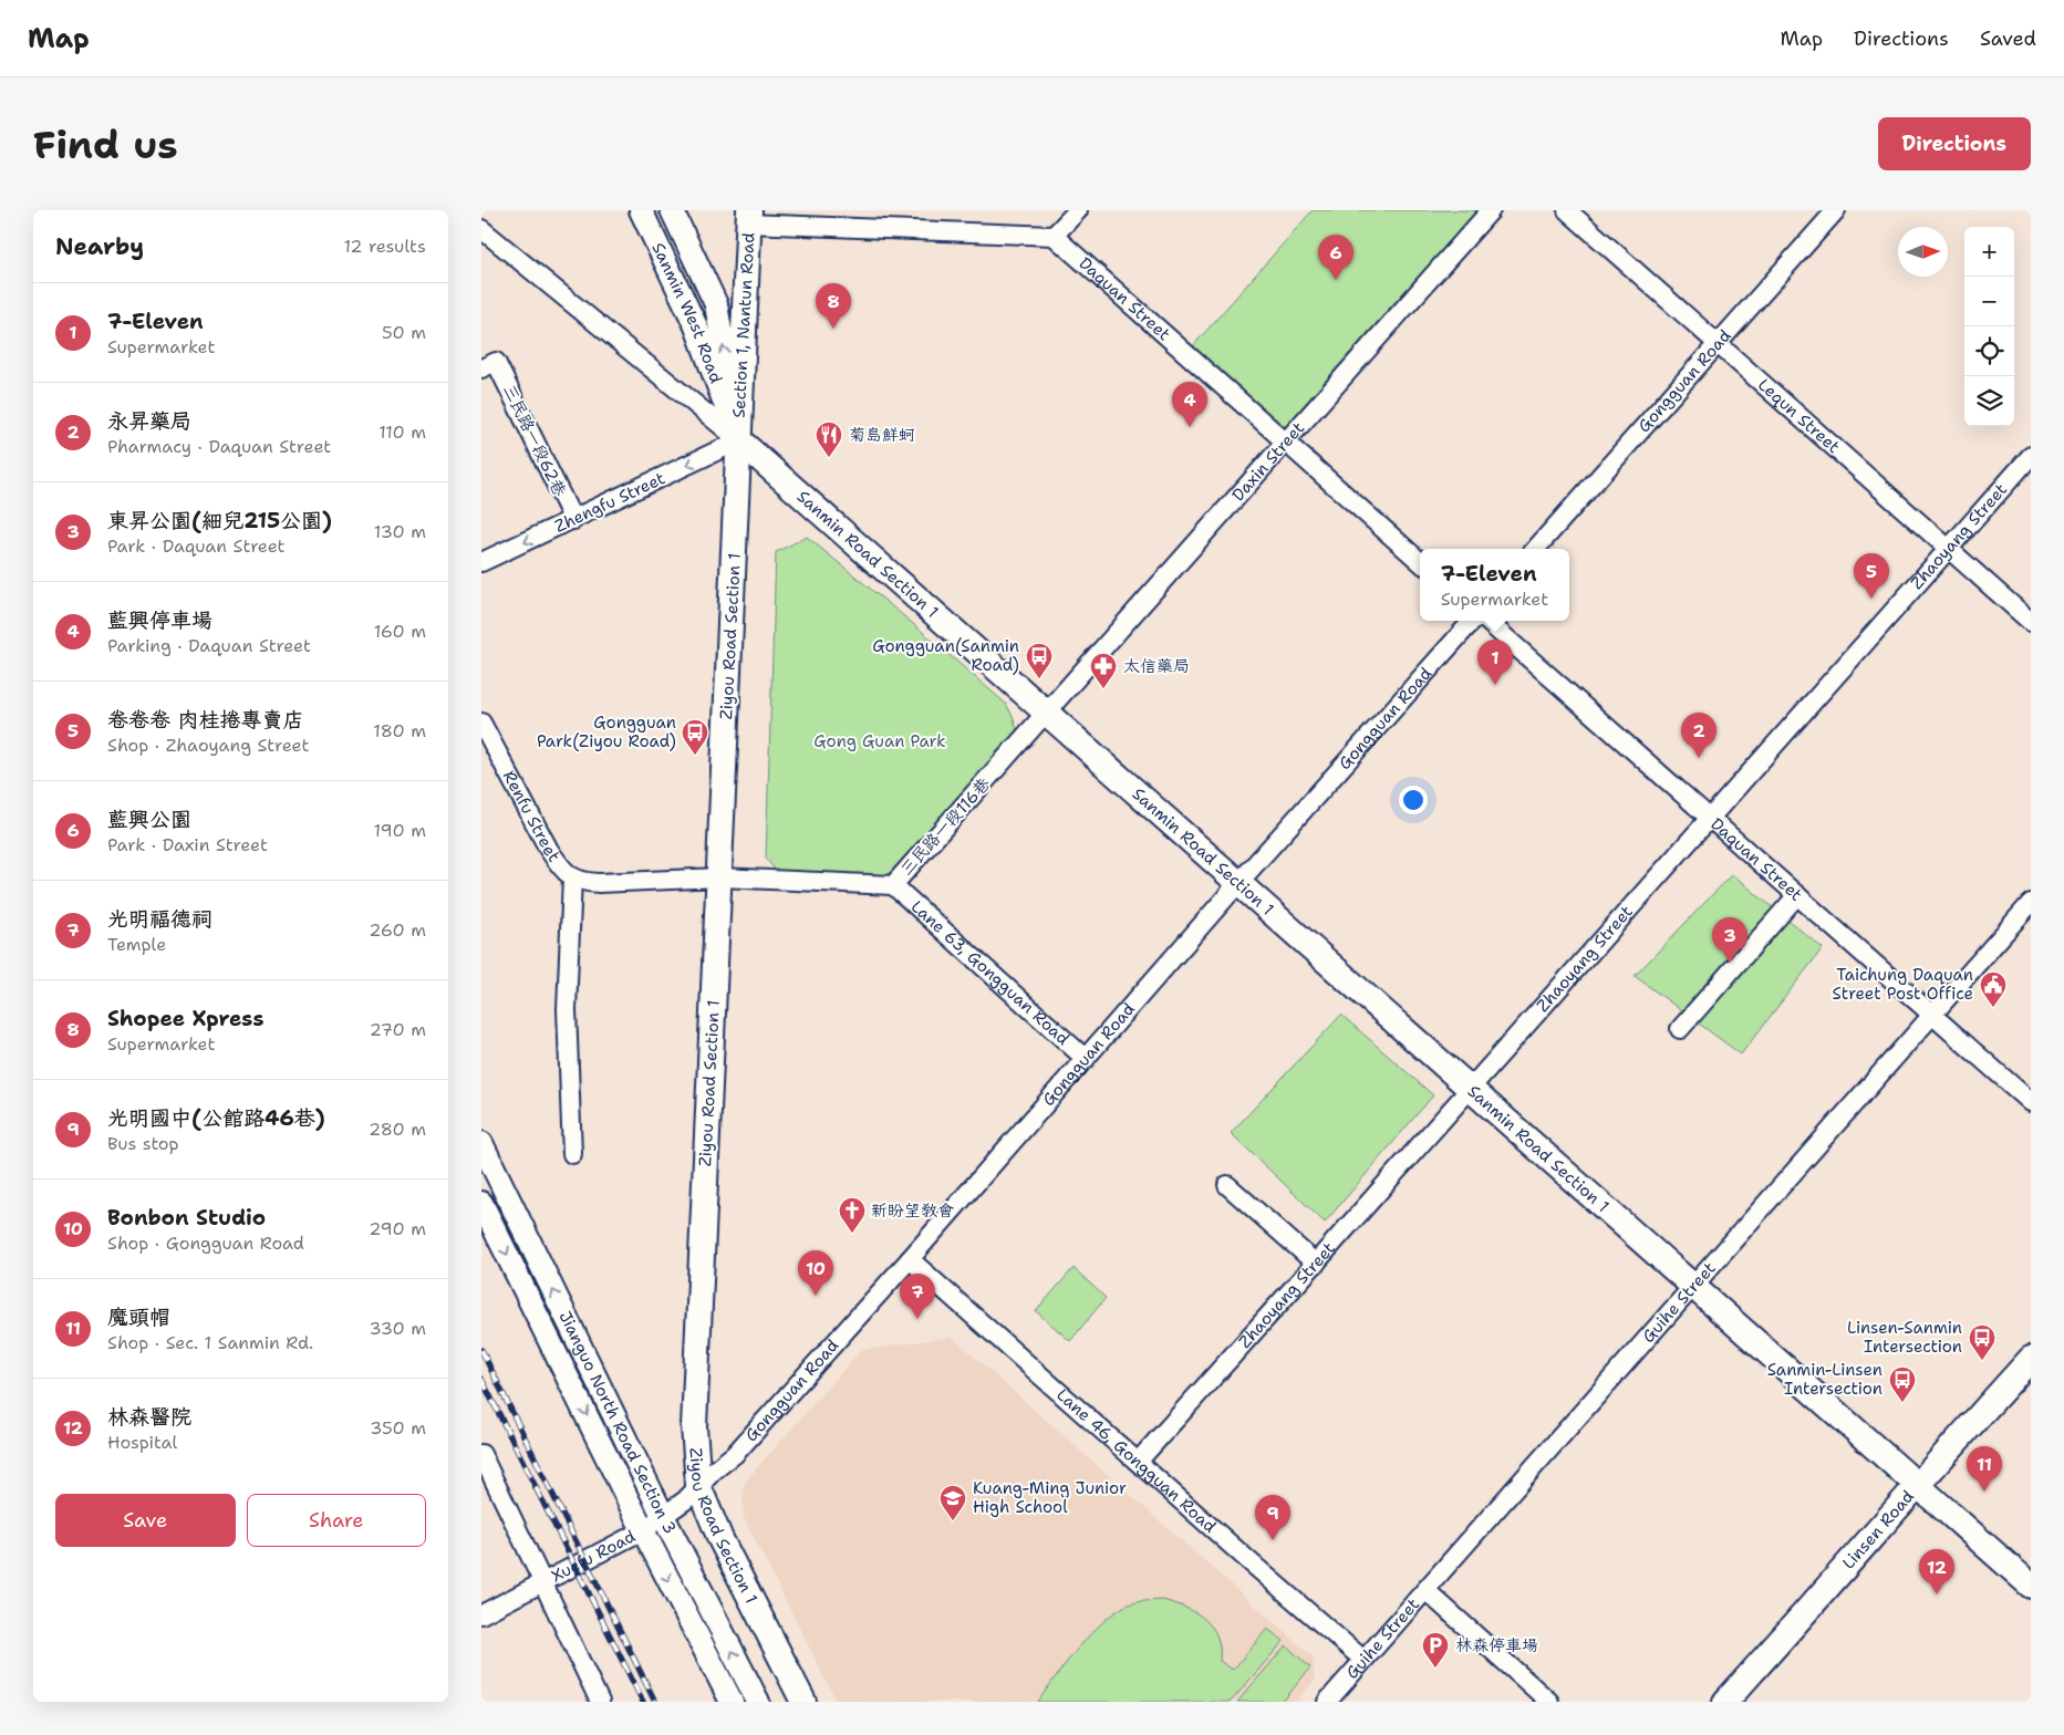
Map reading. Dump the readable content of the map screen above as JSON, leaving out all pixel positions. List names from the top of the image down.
{
  "streets": {
    "main road": [
      "Section 1, Nantun Road",
      "Sanmin Road Section 1",
      "Ziyou Road Section 1",
      "Linsen Road"
    ],
    "street": [
      "Daquan Street",
      "Sanmin West Road",
      "Gongguan Road",
      "Lequn Street",
      "三民路一段62巷",
      "Daxin Street",
      "Zhengfu Street",
      "Zhaoyang Street",
      "Renfu Street",
      "三民路一段116巷",
      "Lane 63, Gongguan Road",
      "Guihe Street",
      "Jianguo North Road Section 3",
      "Lane 46, Gongguan Road",
      "Xuefu Road"
    ]
  },
  "crossings": [
    ["Daquan Street", "Daxin Street"],
    ["Daquan Street", "Zhaoyang Street"],
    ["Daquan Street", "Guihe Street"],
    ["Sanmin West Road", "Section 1, Nantun Road"],
    ["Sanmin West Road", "Zhengfu Street"],
    ["Sanmin West Road", "Sanmin Road Section 1"],
    ["Sanmin West Road", "Ziyou Road Section 1"],
    ["Section 1, Nantun Road", "Zhengfu Street"],
    ["Section 1, Nantun Road", "Sanmin Road Section 1"],
    ["Section 1, Nantun Road", "Ziyou Road Section 1"],
    ["Gongguan Road", "Lequn Street"],
    ["Gongguan Road", "Sanmin Road Section 1"],
    ["Gongguan Road", "Ziyou Road Section 1"],
    ["Gongguan Road", "Lane 63, Gongguan Road"],
    ["Gongguan Road", "Lane 46, Gongguan Road"],
    ["Gongguan Road", "Xuefu Road"],
    ["Lequn Street", "Zhaoyang Street"],
    ["三民路一段62巷", "Zhengfu Street"],
    ["Daxin Street", "Sanmin Road Section 1"],
    ["Daxin Street", "三民路一段116巷"],
    ["Zhengfu Street", "Sanmin Road Section 1"],
    ["Zhengfu Street", "Ziyou Road Section 1"],
    ["Zhaoyang Street", "Sanmin Road Section 1"],
    ["Zhaoyang Street", "Lane 46, Gongguan Road"],
    ["Sanmin Road Section 1", "Ziyou Road Section 1"],
    ["Sanmin Road Section 1", "三民路一段116巷"],
    ["Sanmin Road Section 1", "Guihe Street"],
    ["Sanmin Road Section 1", "Linsen Road"],
    ["Ziyou Road Section 1", "三民路一段116巷"],
    ["Ziyou Road Section 1", "Xuefu Road"],
    ["Renfu Street", "三民路一段116巷"],
    ["三民路一段116巷", "Lane 63, Gongguan Road"],
    ["Guihe Street", "Lane 46, Gongguan Road"],
    ["Jianguo North Road Section 3", "Xuefu Road"]
  ],
  "one_way": ["Zhengfu Street"],
  "parks": ["Gong Guan Park"],
  "places": {
    "restaurant": ["菊島鮮蚵"],
    "bus stop": [
      "Gongguan(Sanmin Road)",
      "Gongguan Park(Ziyou Road)",
      "Linsen-Sanmin Intersection",
      "Sanmin-Linsen Intersection"
    ],
    "pharmacy": ["太信藥局"],
    "public building": ["Taichung Daquan Street Post Office"],
    "church": ["新盼望教會"],
    "school or university": ["Kuang-Ming Junior High School"],
    "parking": ["林森停車場"]
  },
  "north": "right",
  "page": {
    "header": "Map",
    "nav": ["Map", "Directions", "Saved"],
    "buttons": [
      "Directions",
      ["Save", "Share"]
    ],
    "title": "Find us",
    "heading": ["Nearby", "12 results"],
    "map_buttons": ["+", "−"],
    "pins": [
      "6",
      "8",
      "4",
      "5",
      "1",
      "2",
      "3",
      "10",
      "7",
      "11",
      "9",
      "12"
    ],
    "list": [
      {
        "mark": "1",
        "name": "7-Eleven",
        "note": "Supermarket",
        "value": "50 m"
      },
      {
        "mark": "2",
        "name": "永昇藥局",
        "note": "Pharmacy · Daquan Street",
        "value": "110 m"
      },
      {
        "mark": "3",
        "name": "東昇公園(細兒215公園)",
        "note": "Park · Daquan Street",
        "value": "130 m"
      },
      {
        "mark": "4",
        "name": "藍興停車場",
        "note": "Parking · Daquan Street",
        "value": "160 m"
      },
      {
        "mark": "5",
        "name": "卷卷卷 肉桂捲專賣店",
        "note": "Shop · Zhaoyang Street",
        "value": "180 m"
      },
      {
        "mark": "6",
        "name": "藍興公園",
        "note": "Park · Daxin Street",
        "value": "190 m"
      },
      {
        "mark": "7",
        "name": "光明福德祠",
        "note": "Temple",
        "value": "260 m"
      },
      {
        "mark": "8",
        "name": "Shopee Xpress",
        "note": "Supermarket",
        "value": "270 m"
      },
      {
        "mark": "9",
        "name": "光明國中(公館路46巷)",
        "note": "Bus stop",
        "value": "280 m"
      },
      {
        "mark": "10",
        "name": "Bonbon Studio",
        "note": "Shop · Gongguan Road",
        "value": "290 m"
      },
      {
        "mark": "11",
        "name": "魔頭帽",
        "note": "Shop · Sec. 1 Sanmin Rd.",
        "value": "330 m"
      },
      {
        "mark": "12",
        "name": "林森醫院",
        "note": "Hospital",
        "value": "350 m"
      }
    ],
    "popup": ["7-Eleven", "Supermarket"]
  }
}
